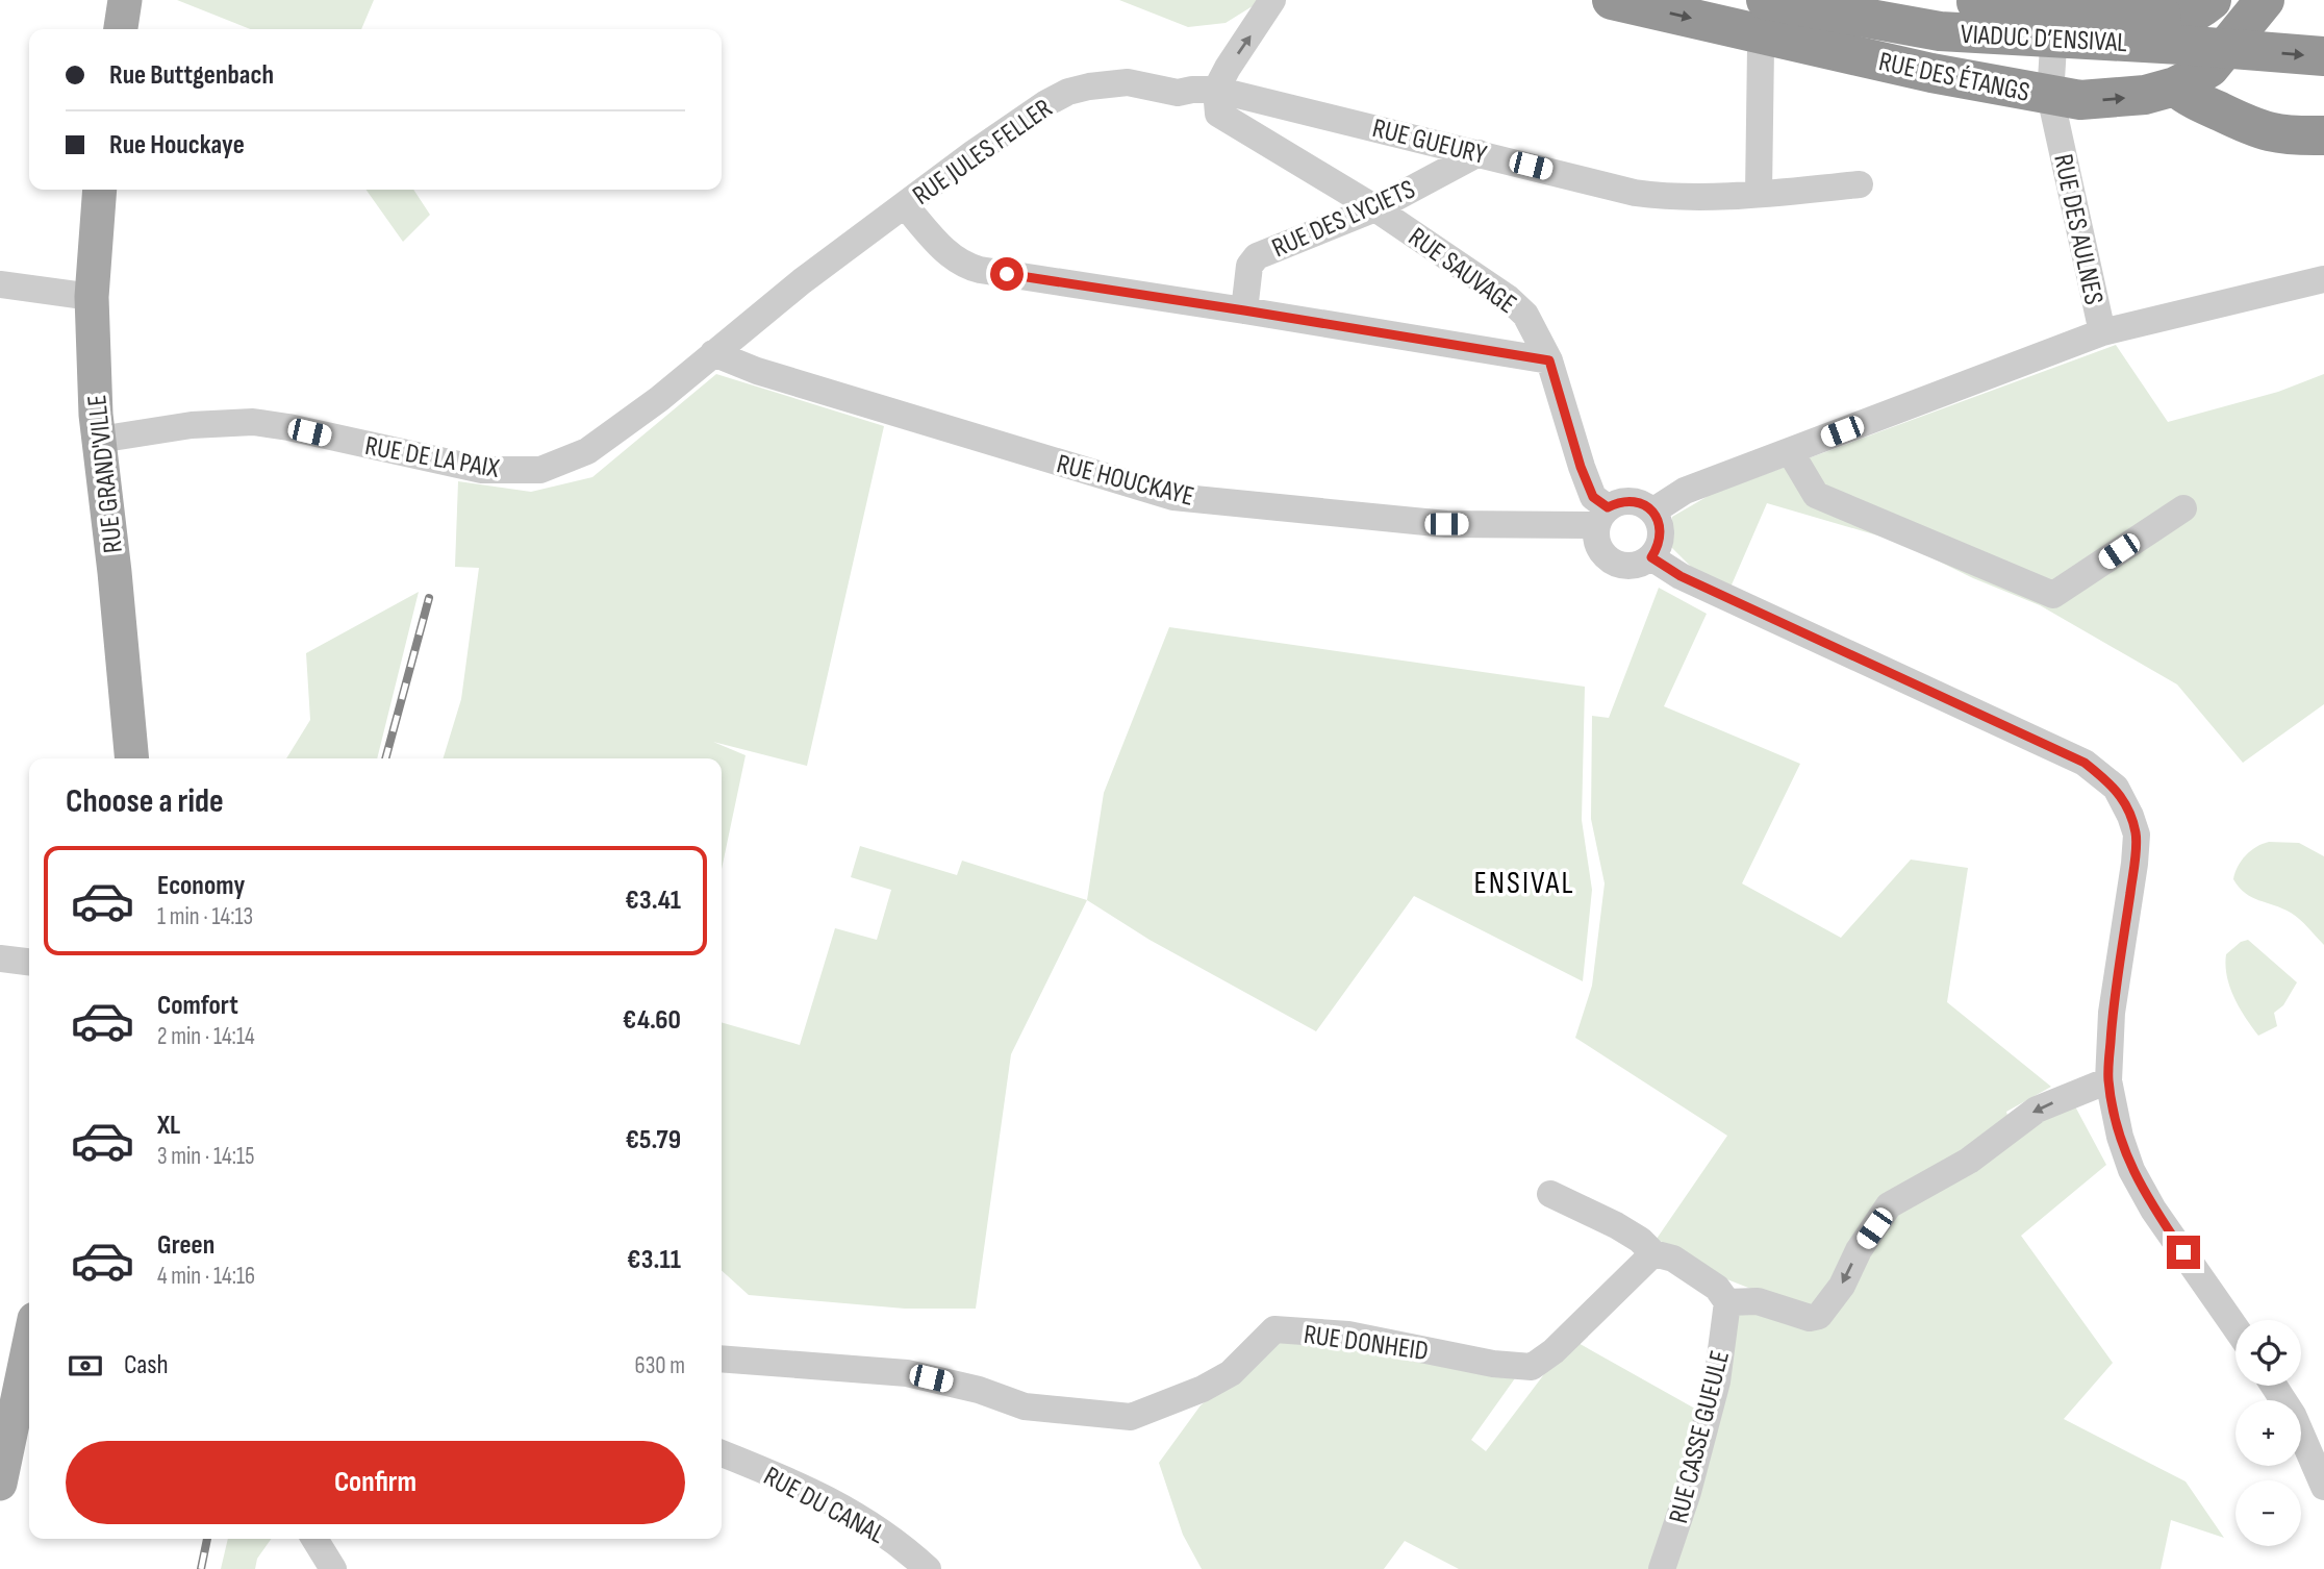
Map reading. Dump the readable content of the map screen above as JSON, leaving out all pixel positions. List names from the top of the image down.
{
  "streets": {
    "highway": ["VIADUC D’ENSIVAL", "RUE DES ÉTANGS"],
    "main road": ["RUE GRAND'VILLE"],
    "street": [
      "RUE GUEURY",
      "RUE JULES FELLER",
      "RUE DES LYCIETS",
      "RUE DES AULNES",
      "RUE SAUVAGE",
      "RUE DE LA PAIX",
      "RUE HOUCKAYE",
      "RUE DONHEID",
      "RUE CASSE GUEULE",
      "RUE DU CANAL"
    ]
  },
  "crossings": [
    ["VIADUC D’ENSIVAL", "RUE DES ÉTANGS"],
    ["RUE DES ÉTANGS", "RUE DES AULNES"],
    ["RUE GUEURY", "RUE DES LYCIETS"],
    ["RUE GUEURY", "RUE SAUVAGE"],
    ["RUE JULES FELLER", "RUE SAUVAGE"],
    ["RUE JULES FELLER", "RUE DE LA PAIX"],
    ["RUE JULES FELLER", "RUE HOUCKAYE"],
    ["RUE DES LYCIETS", "RUE SAUVAGE"],
    ["RUE SAUVAGE", "RUE HOUCKAYE"],
    ["RUE DE LA PAIX", "RUE GRAND'VILLE"],
    ["RUE DE LA PAIX", "RUE HOUCKAYE"]
  ],
  "districts": ["ENSIVAL"],
  "page": {
    "banner": ["Rue Buttgenbach", "Rue Houckaye"],
    "heading": "Choose a ride",
    "list": [
      {
        "name": "Economy",
        "note": "1 min · 14:13",
        "value": "€3.41"
      },
      {
        "name": "Comfort",
        "note": "2 min · 14:14",
        "value": "€4.60"
      },
      {
        "name": "XL",
        "note": "3 min · 14:15",
        "value": "€5.79"
      },
      {
        "name": "Green",
        "note": "4 min · 14:16",
        "value": "€3.11"
      }
    ],
    "map_buttons": ["+", "−"],
    "pay": ["Cash", "630 m"],
    "buttons": "Confirm"
  }
}
